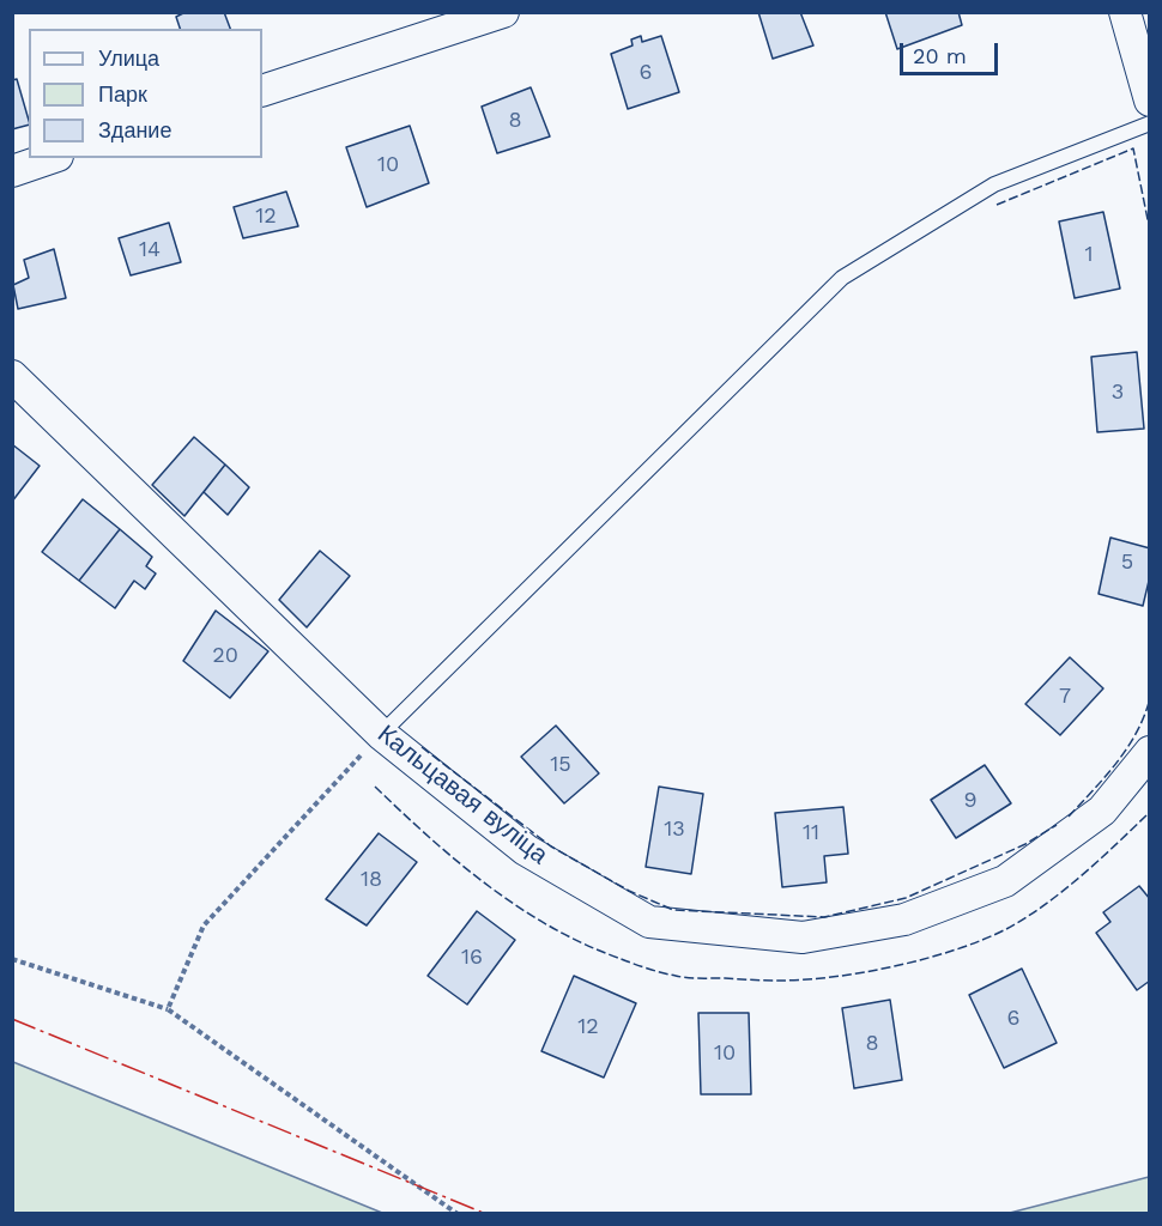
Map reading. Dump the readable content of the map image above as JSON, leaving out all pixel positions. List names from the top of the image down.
{
  "streets": {
    "street": ["Кальцавая вуліца"]
  },
  "house_numbers": [
    "6",
    "8",
    "10",
    "12",
    "14",
    "1",
    "3",
    "5",
    "20",
    "7",
    "15",
    "9",
    "13",
    "11",
    "18",
    "16",
    "6",
    "12",
    "8",
    "10"
  ],
  "legend": ["Улица", "Парк", "Здание"],
  "scale_bar": "20 m"
}
